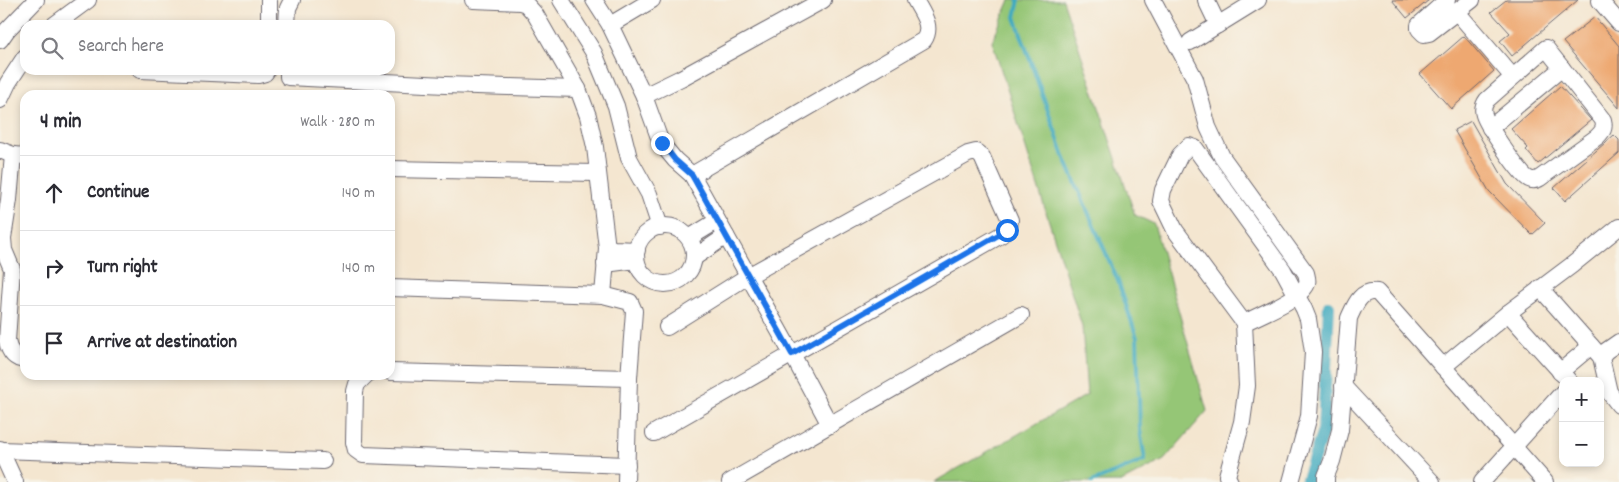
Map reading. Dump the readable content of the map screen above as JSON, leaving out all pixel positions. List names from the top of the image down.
{
  "page": {
    "search": "Search here",
    "heading": ["4 min", "Walk · 280 m"],
    "list": [
      ["Continue", "140 m"],
      ["Turn right", "140 m"],
      "Arrive at destination"
    ],
    "map_buttons": ["+", "−"]
  }
}
